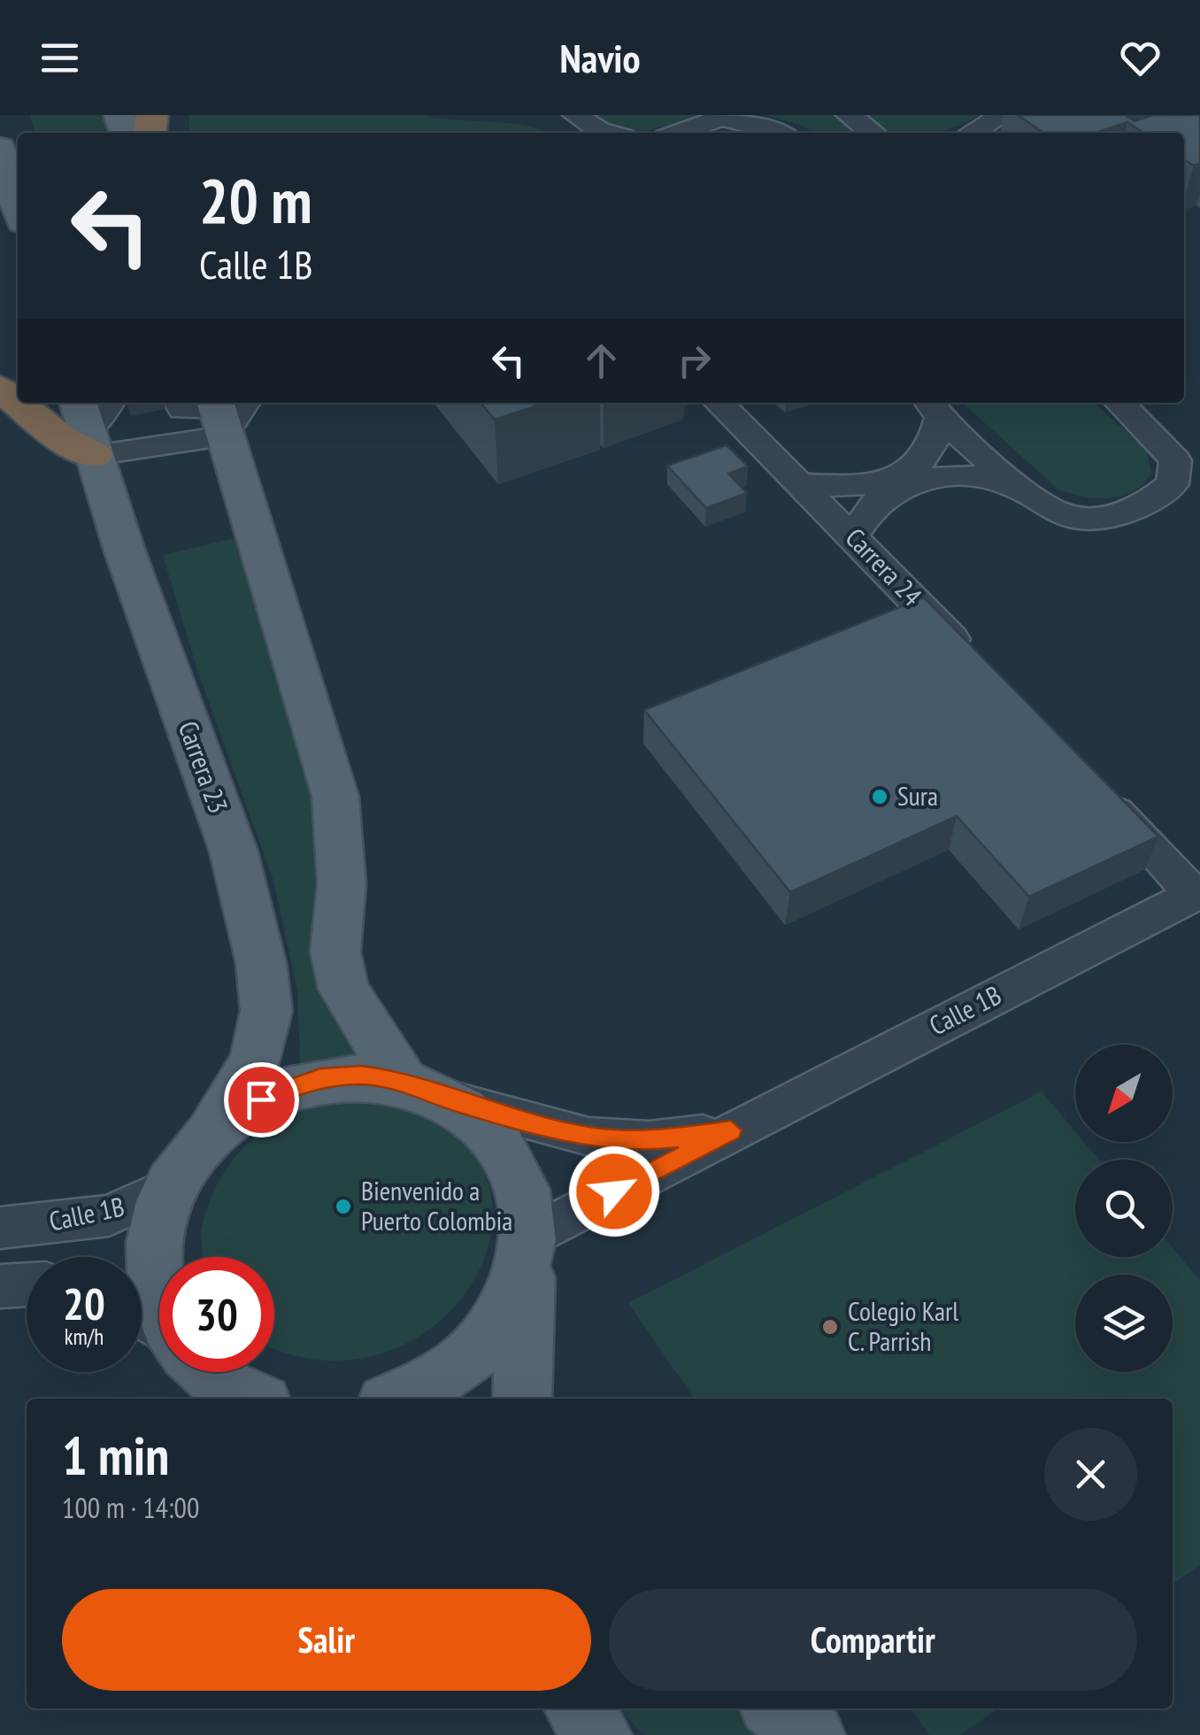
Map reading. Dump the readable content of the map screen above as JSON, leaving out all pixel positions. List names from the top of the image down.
{
  "streets": {
    "main road": ["Carrera 23"],
    "street": ["Carrera 24", "Calle 1B"]
  },
  "places": ["Sura", "Bienvenido a Puerto Colombia", "Colegio Karl C. Parrish"],
  "north": "bottom left",
  "page": {
    "header": "Navio",
    "turn": ["20 m", "Calle 1B"],
    "speed": "20 km/h",
    "limit": "30",
    "heading": ["1 min", "100 m · 14:00"],
    "buttons": ["Salir", "Compartir"]
  }
}
